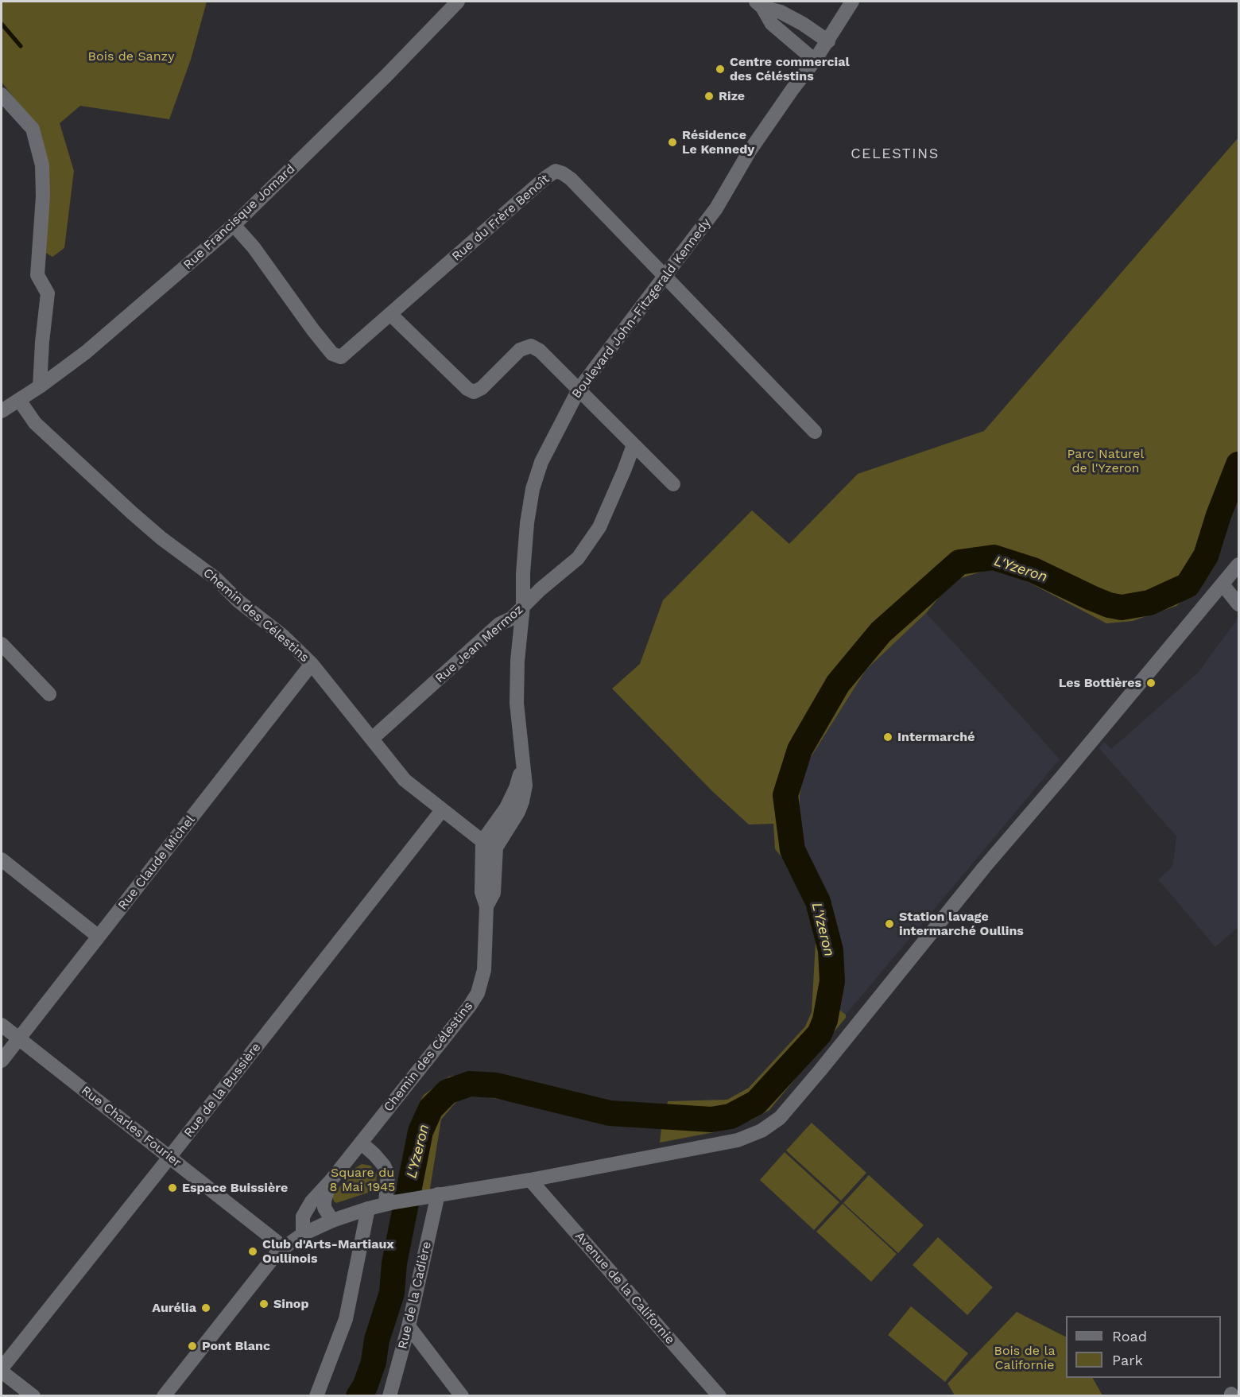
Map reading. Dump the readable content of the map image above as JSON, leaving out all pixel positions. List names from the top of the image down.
{
  "streets": {
    "street": [
      "Rue Francisque Jomard",
      "Rue du Frère Benoît",
      "Boulevard John-Fitzgerald Kennedy",
      "Chemin des Célestins",
      "Rue Jean Mermoz",
      "Rue Claude Michel",
      "Rue de la Bussière",
      "Rue Charles Fourier",
      "Avenue de la Californie",
      "Rue de la Cadière"
    ]
  },
  "crossings": [
    ["Rue Francisque Jomard", "Rue du Frère Benoît"],
    ["Rue Francisque Jomard", "Chemin des Célestins"],
    ["Rue du Frère Benoît", "Boulevard John-Fitzgerald Kennedy"],
    ["Boulevard John-Fitzgerald Kennedy", "Chemin des Célestins"],
    ["Boulevard John-Fitzgerald Kennedy", "Rue Jean Mermoz"],
    ["Chemin des Célestins", "Rue Jean Mermoz"],
    ["Chemin des Célestins", "Rue Claude Michel"],
    ["Chemin des Célestins", "Rue de la Bussière"],
    ["Rue Claude Michel", "Rue Charles Fourier"],
    ["Rue de la Bussière", "Rue Charles Fourier"]
  ],
  "districts": ["CELESTINS"],
  "water": ["L'Yzeron"],
  "parks": [
    "Bois de Sanzy",
    "Parc Naturel de l'Yzeron",
    "Square du 8 Mai 1945",
    "Bois de la Californie"
  ],
  "places": [
    "Centre commercial des Céléstins",
    "Rize",
    "Résidence Le Kennedy",
    "Les Bottières",
    "Intermarché",
    "Station lavage intermarché Oullins",
    "Espace Buissière",
    "Club d'Arts-Martiaux Oullinois",
    "Sinop",
    "Aurélia",
    "Pont Blanc"
  ],
  "legend": ["Road", "Park"]
}
